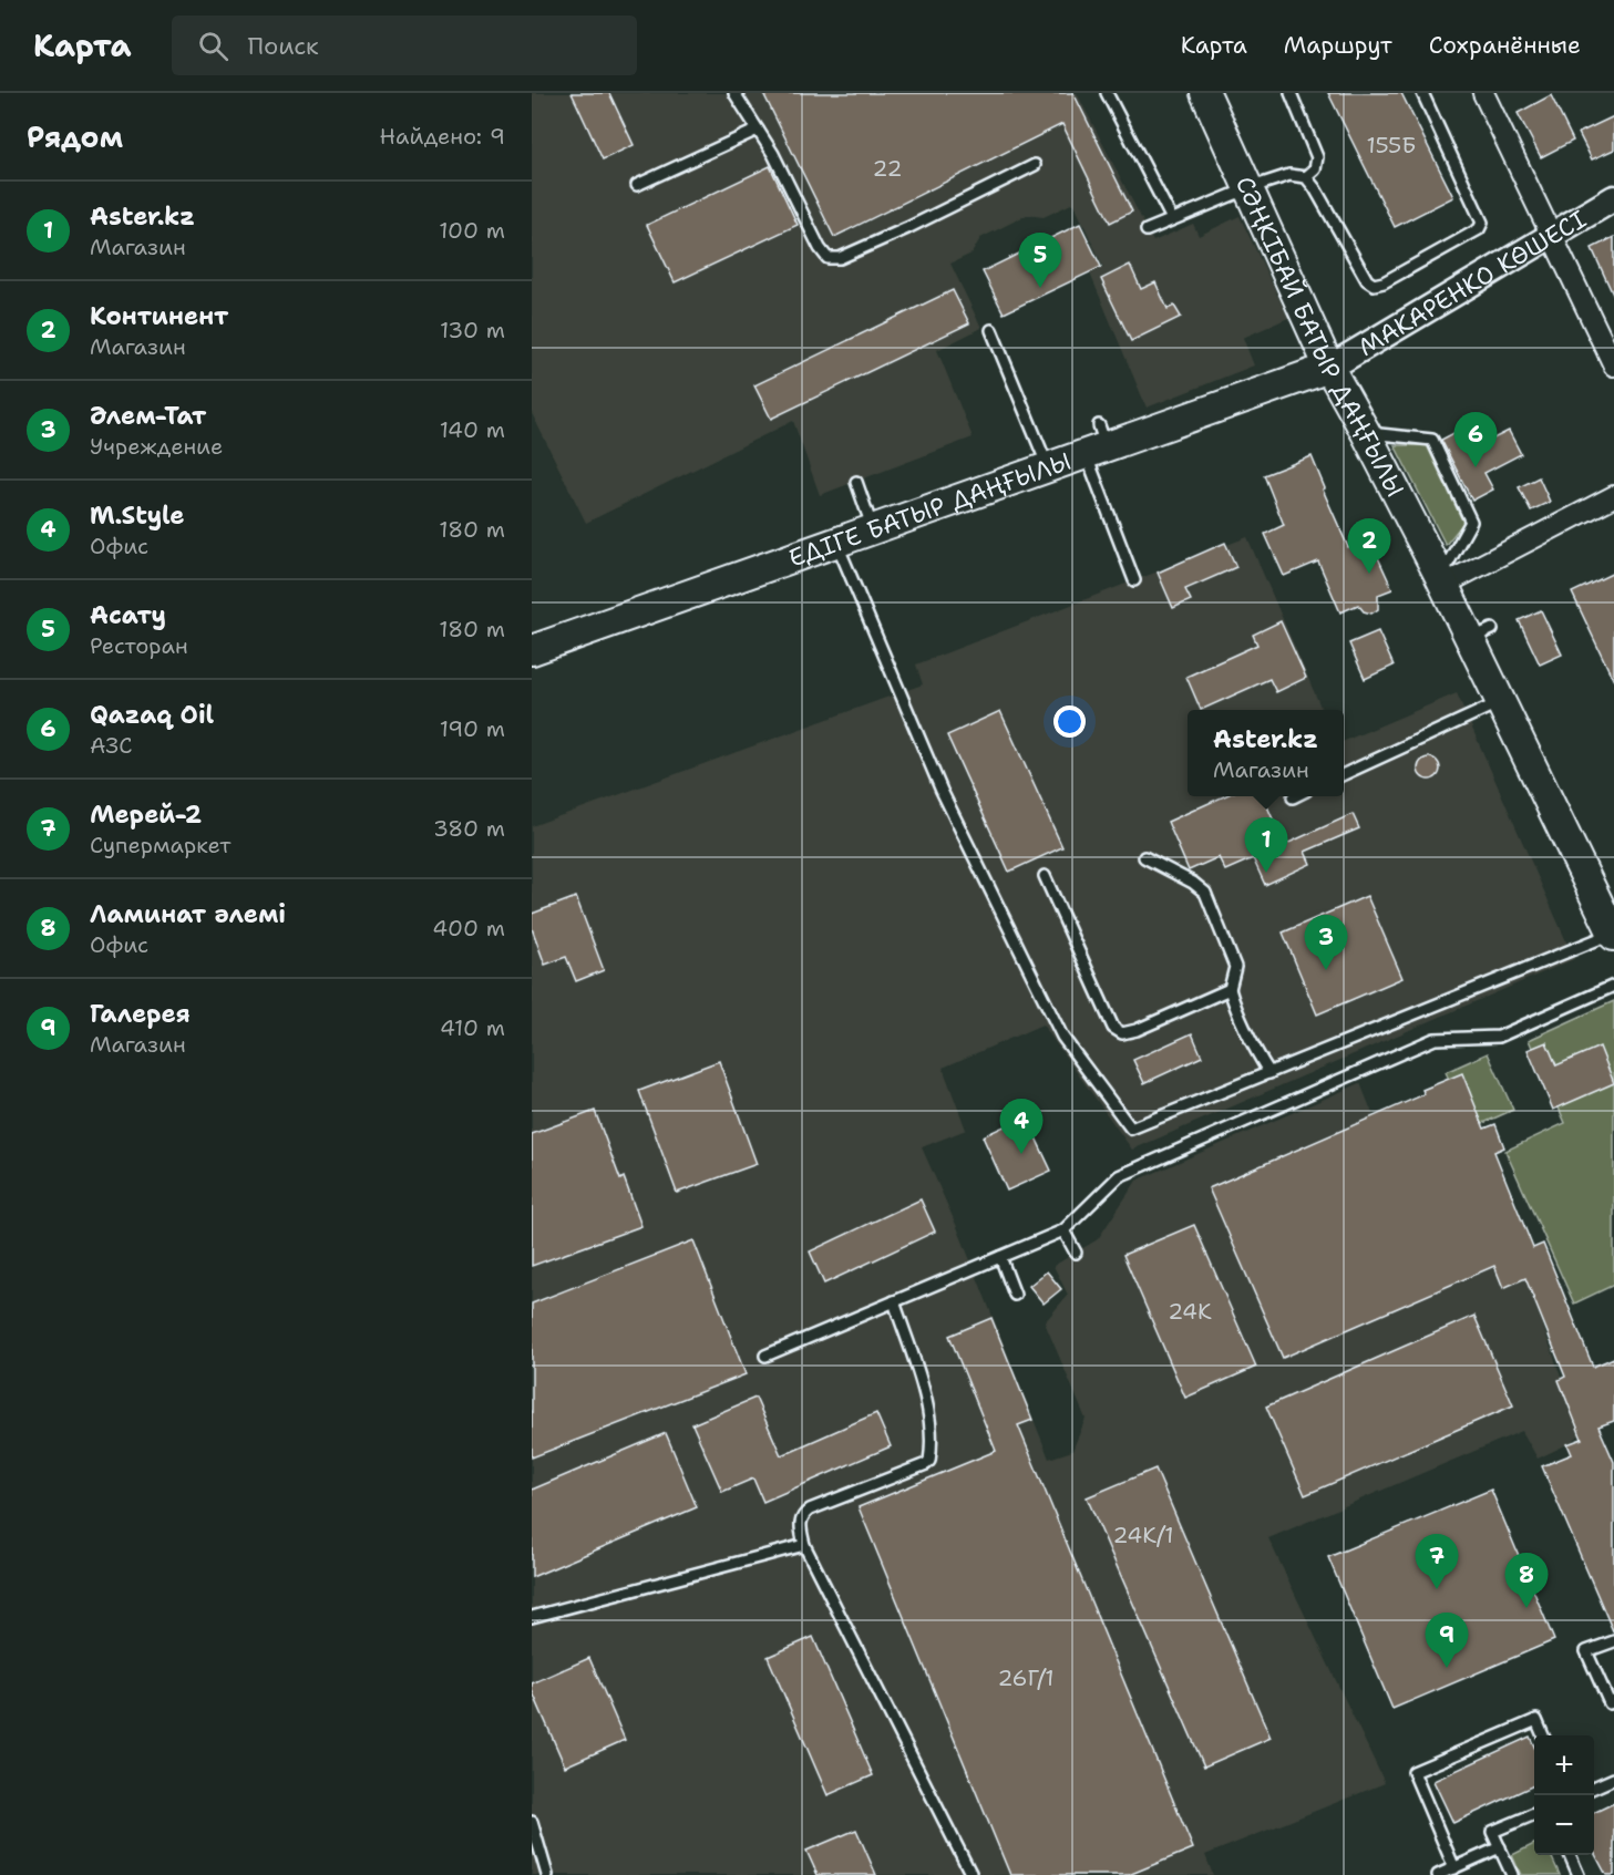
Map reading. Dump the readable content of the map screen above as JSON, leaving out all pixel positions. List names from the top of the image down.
{
  "streets": {
    "main road": ["СӘҢКІБАЙ БАТЫР ДАҢҒЫЛЫ", "ЕДІГЕ БАТЫР ДАҢҒЫЛЫ"],
    "street": ["МАКАРЕНКО КӨШЕСІ"]
  },
  "crossings": [
    ["МАКАРЕНКО КӨШЕСІ", "СӘҢКІБАЙ БАТЫР ДАҢҒЫЛЫ"],
    ["МАКАРЕНКО КӨШЕСІ", "ЕДІГЕ БАТЫР ДАҢҒЫЛЫ"],
    ["СӘҢКІБАЙ БАТЫР ДАҢҒЫЛЫ", "ЕДІГЕ БАТЫР ДАҢҒЫЛЫ"]
  ],
  "house_numbers": [
    "155Б",
    "22",
    "24К",
    "24К/1",
    "26Г/1"
  ],
  "page": {
    "header": "Карта",
    "search": "Поиск",
    "nav": ["Карта", "Маршрут", "Сохранённые"],
    "heading": ["Рядом", "Найдено: 9"],
    "list": [
      {
        "mark": "1",
        "name": "Aster.kz",
        "note": "Магазин",
        "value": "100 m"
      },
      {
        "mark": "2",
        "name": "Континент",
        "note": "Магазин",
        "value": "130 m"
      },
      {
        "mark": "3",
        "name": "Әлем-Тат",
        "note": "Учреждение",
        "value": "140 m"
      },
      {
        "mark": "4",
        "name": "M.Style",
        "note": "Офис",
        "value": "180 m"
      },
      {
        "mark": "5",
        "name": "Асату",
        "note": "Ресторан",
        "value": "180 m"
      },
      {
        "mark": "6",
        "name": "Qazaq Oil",
        "note": "АЗС",
        "value": "190 m"
      },
      {
        "mark": "7",
        "name": "Мерей-2",
        "note": "Супермаркет",
        "value": "380 m"
      },
      {
        "mark": "8",
        "name": "Ламинат әлемі",
        "note": "Офис",
        "value": "400 m"
      },
      {
        "mark": "9",
        "name": "Галерея",
        "note": "Магазин",
        "value": "410 m"
      }
    ],
    "pins": [
      "5",
      "6",
      "2",
      "1",
      "3",
      "4",
      "7",
      "8",
      "9"
    ],
    "popup": ["Aster.kz", "Магазин"],
    "map_buttons": ["+", "−"]
  }
}
